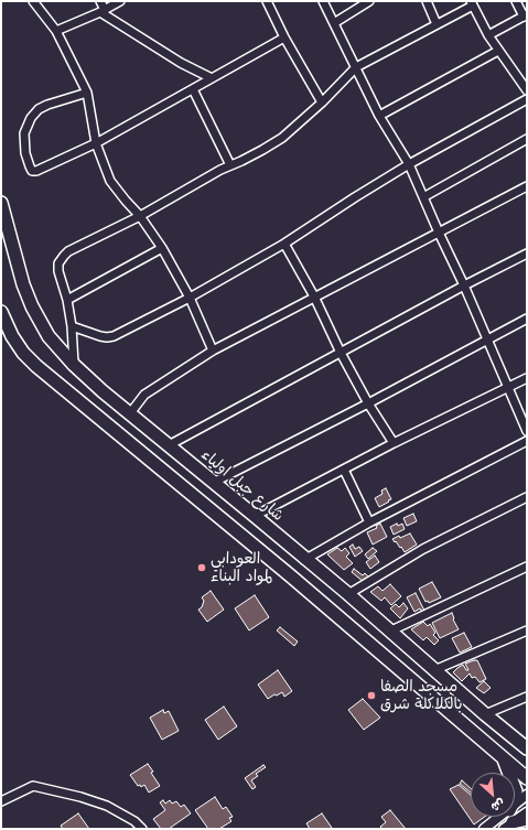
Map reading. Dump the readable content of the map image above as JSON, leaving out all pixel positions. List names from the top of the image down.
{
  "streets": {
    "highway": ["شارع جبل اولياء"]
  },
  "places": ["العودابي لمواد البناء", "مسجد الصفا بالكلاكلة شرق"],
  "north": "bottom right"
}
